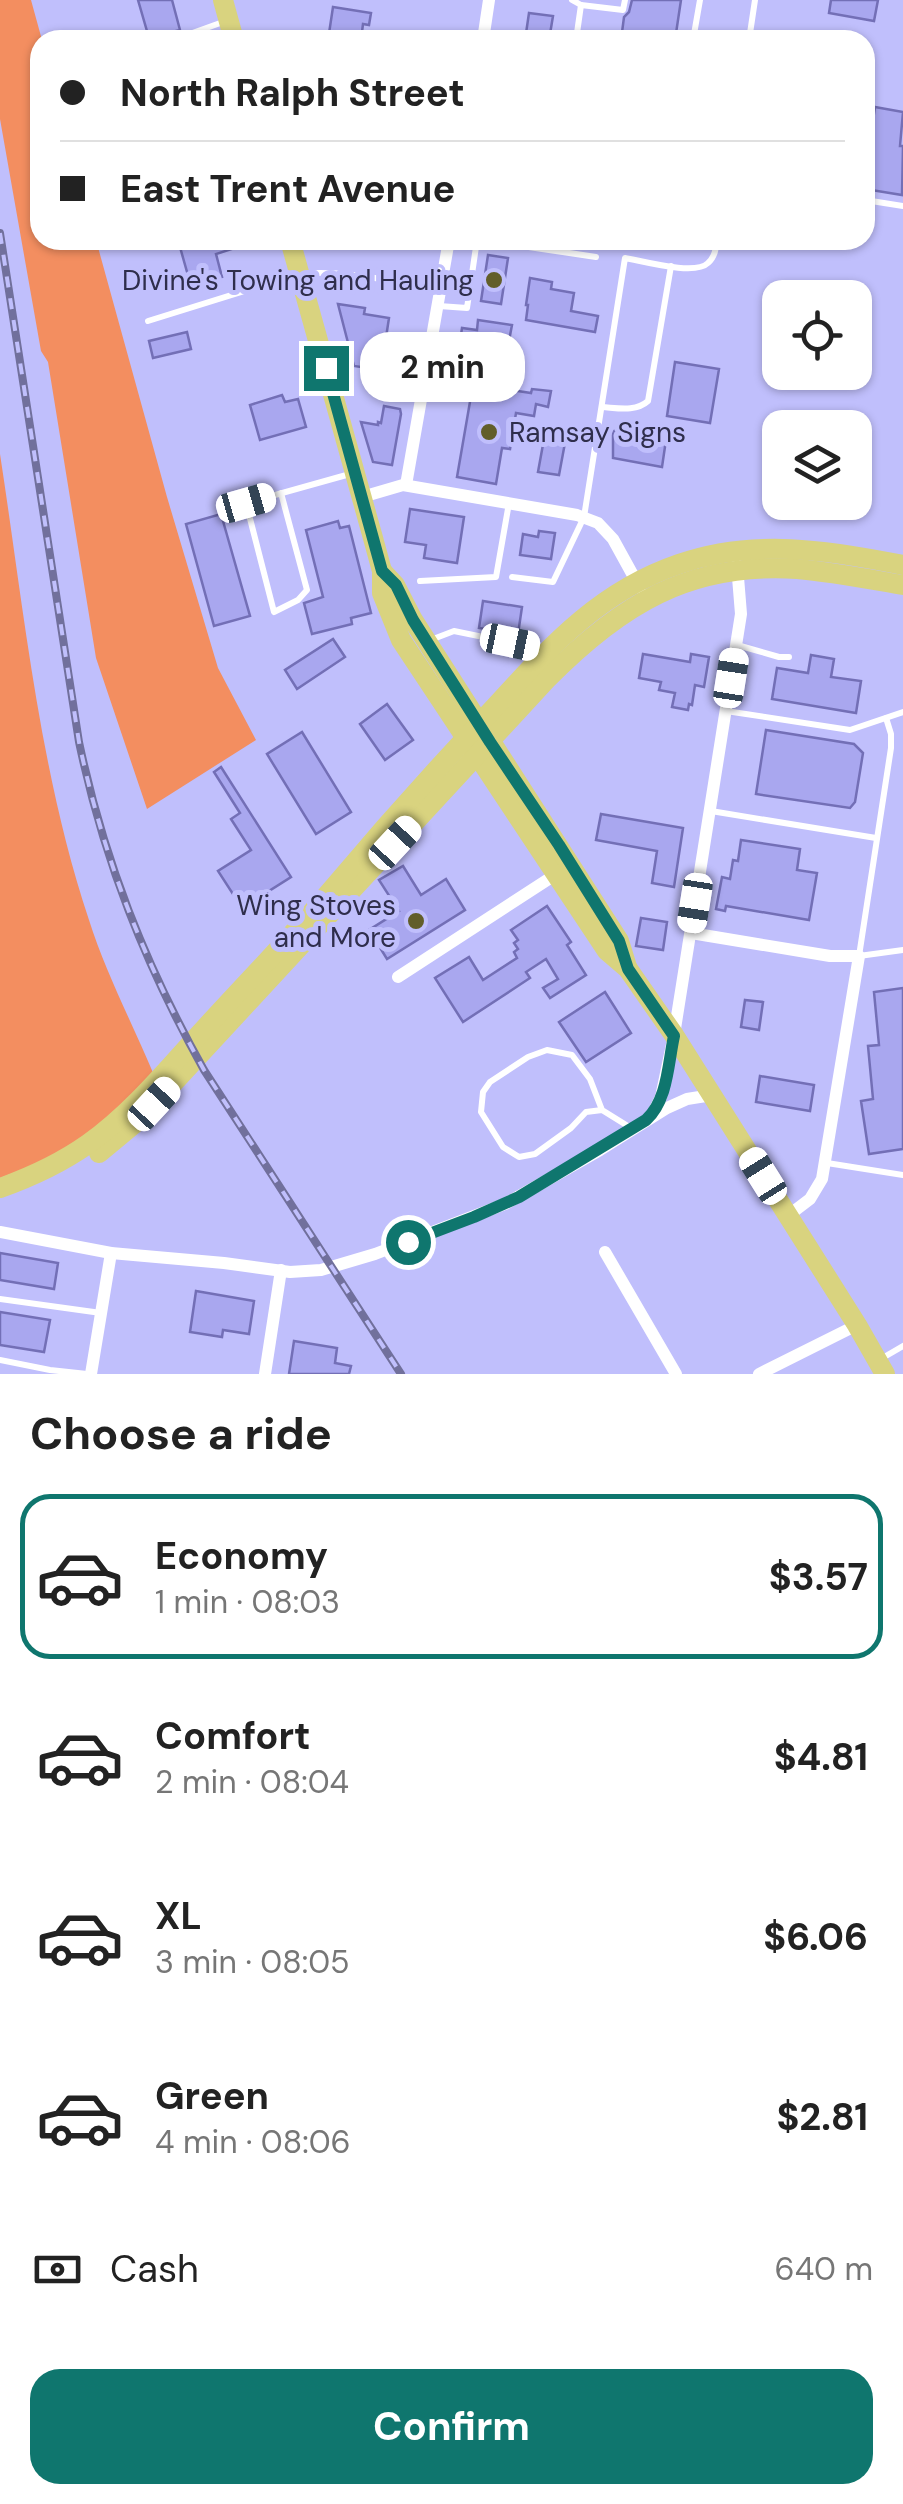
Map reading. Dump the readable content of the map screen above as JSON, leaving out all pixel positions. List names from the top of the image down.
{
  "places": ["Divine's Towing and Hauling", "Ramsay Signs", "Wing Stoves and More"],
  "page": {
    "banner": ["North Ralph Street", "East Trent Avenue"],
    "bubble": "2 min",
    "heading": "Choose a ride",
    "list": [
      {
        "name": "Economy",
        "note": "1 min · 08:03",
        "value": "$3.57"
      },
      {
        "name": "Comfort",
        "note": "2 min · 08:04",
        "value": "$4.81"
      },
      {
        "name": "XL",
        "note": "3 min · 08:05",
        "value": "$6.06"
      },
      {
        "name": "Green",
        "note": "4 min · 08:06",
        "value": "$2.81"
      }
    ],
    "pay": ["Cash", "640 m"],
    "buttons": "Confirm"
  }
}
